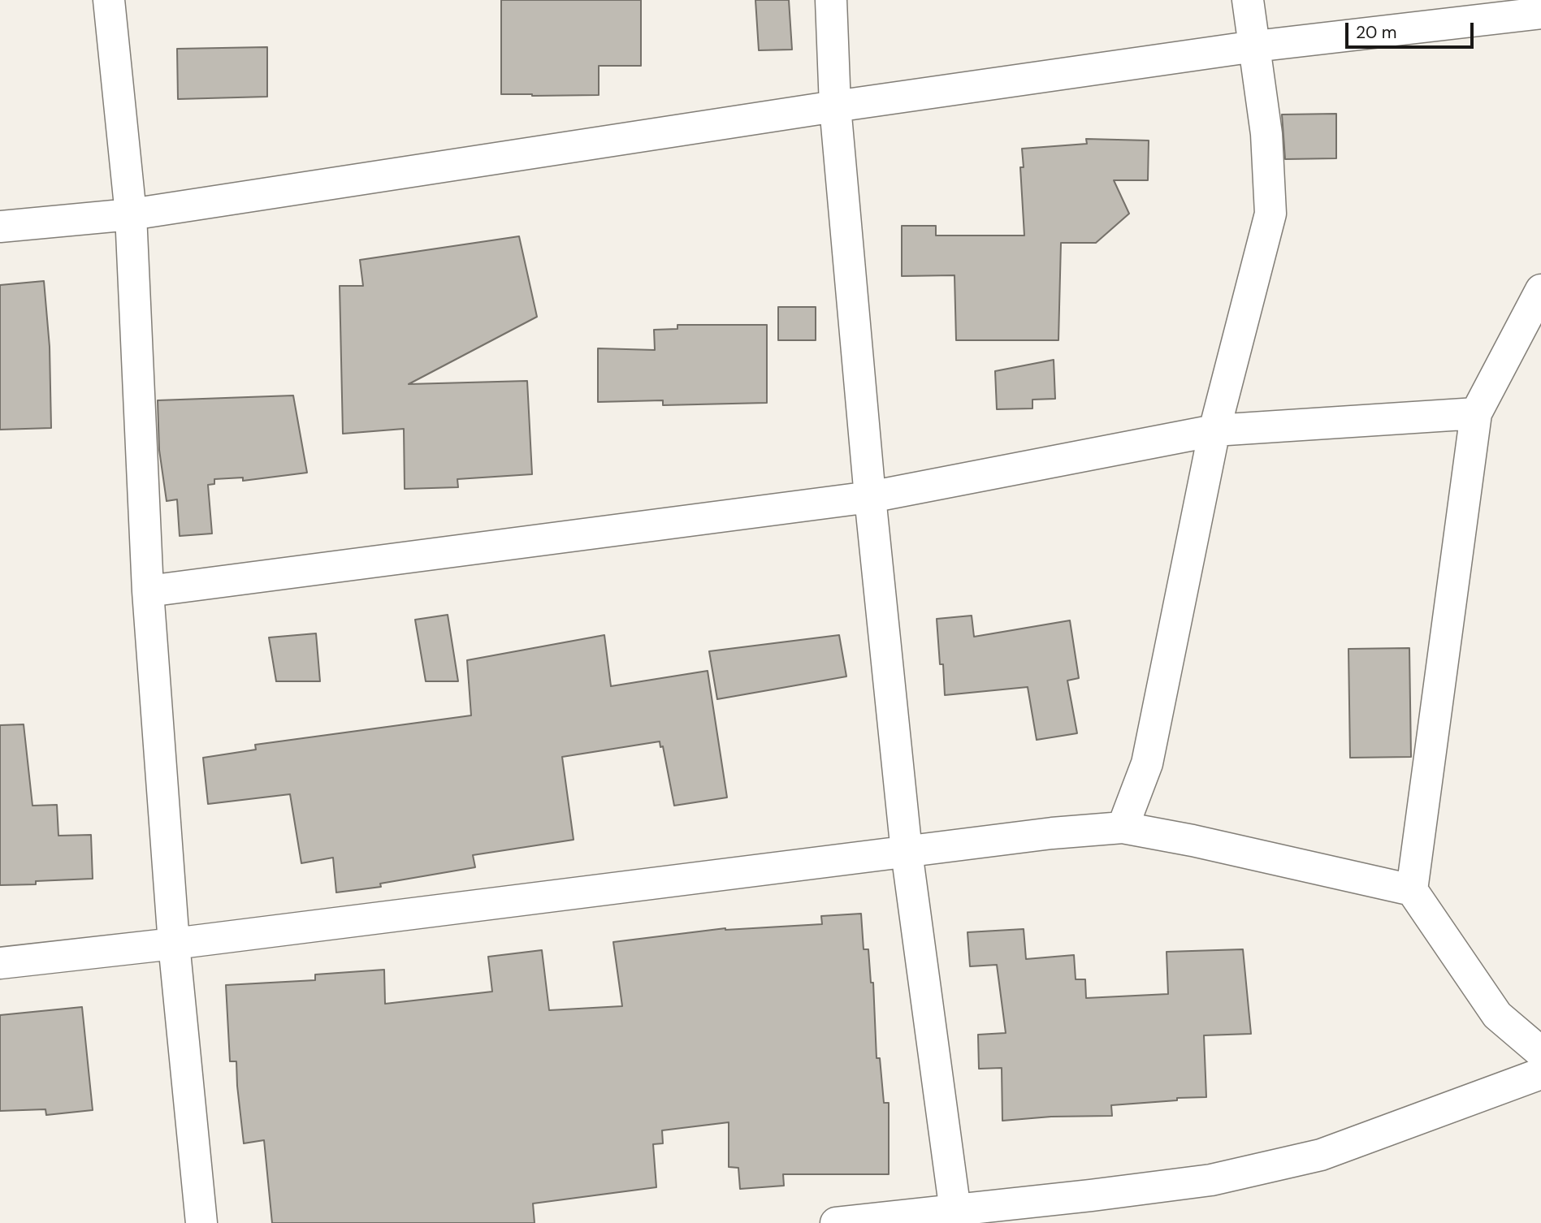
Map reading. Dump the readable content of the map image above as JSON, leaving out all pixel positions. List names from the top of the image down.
{
  "scale_bar": "20 m"
}
